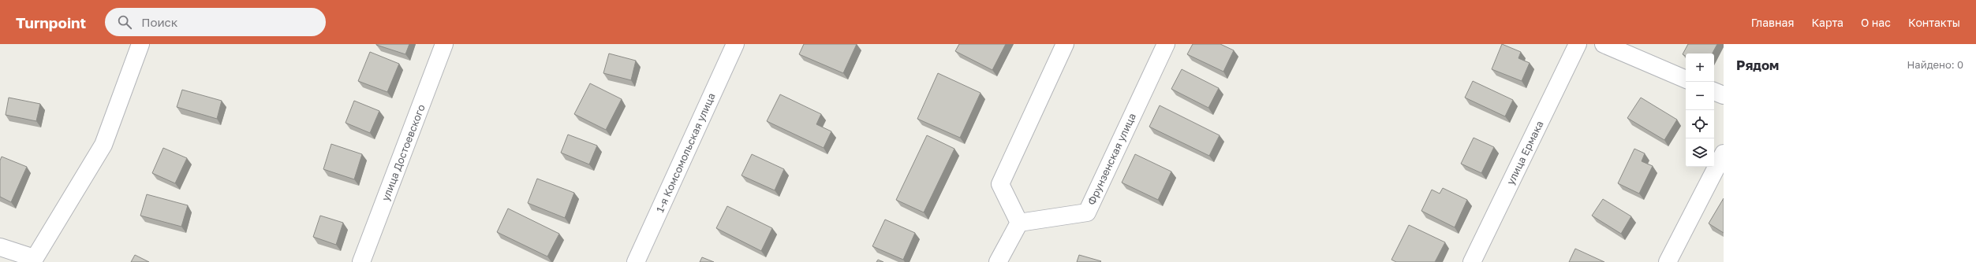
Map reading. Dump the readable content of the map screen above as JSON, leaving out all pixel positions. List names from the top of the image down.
{
  "streets": {
    "street": [
      "улица Достоевского",
      "1-я Комсомольская улица",
      "улица Ермака",
      "Фрунзенская улица"
    ]
  },
  "page": {
    "header": "Turnpoint",
    "search": "Поиск",
    "nav": [
      "Главная",
      "Карта",
      "О нас",
      "Контакты"
    ],
    "heading": ["Рядом", "Найдено: 0"],
    "map_buttons": ["+", "−"]
  }
}
